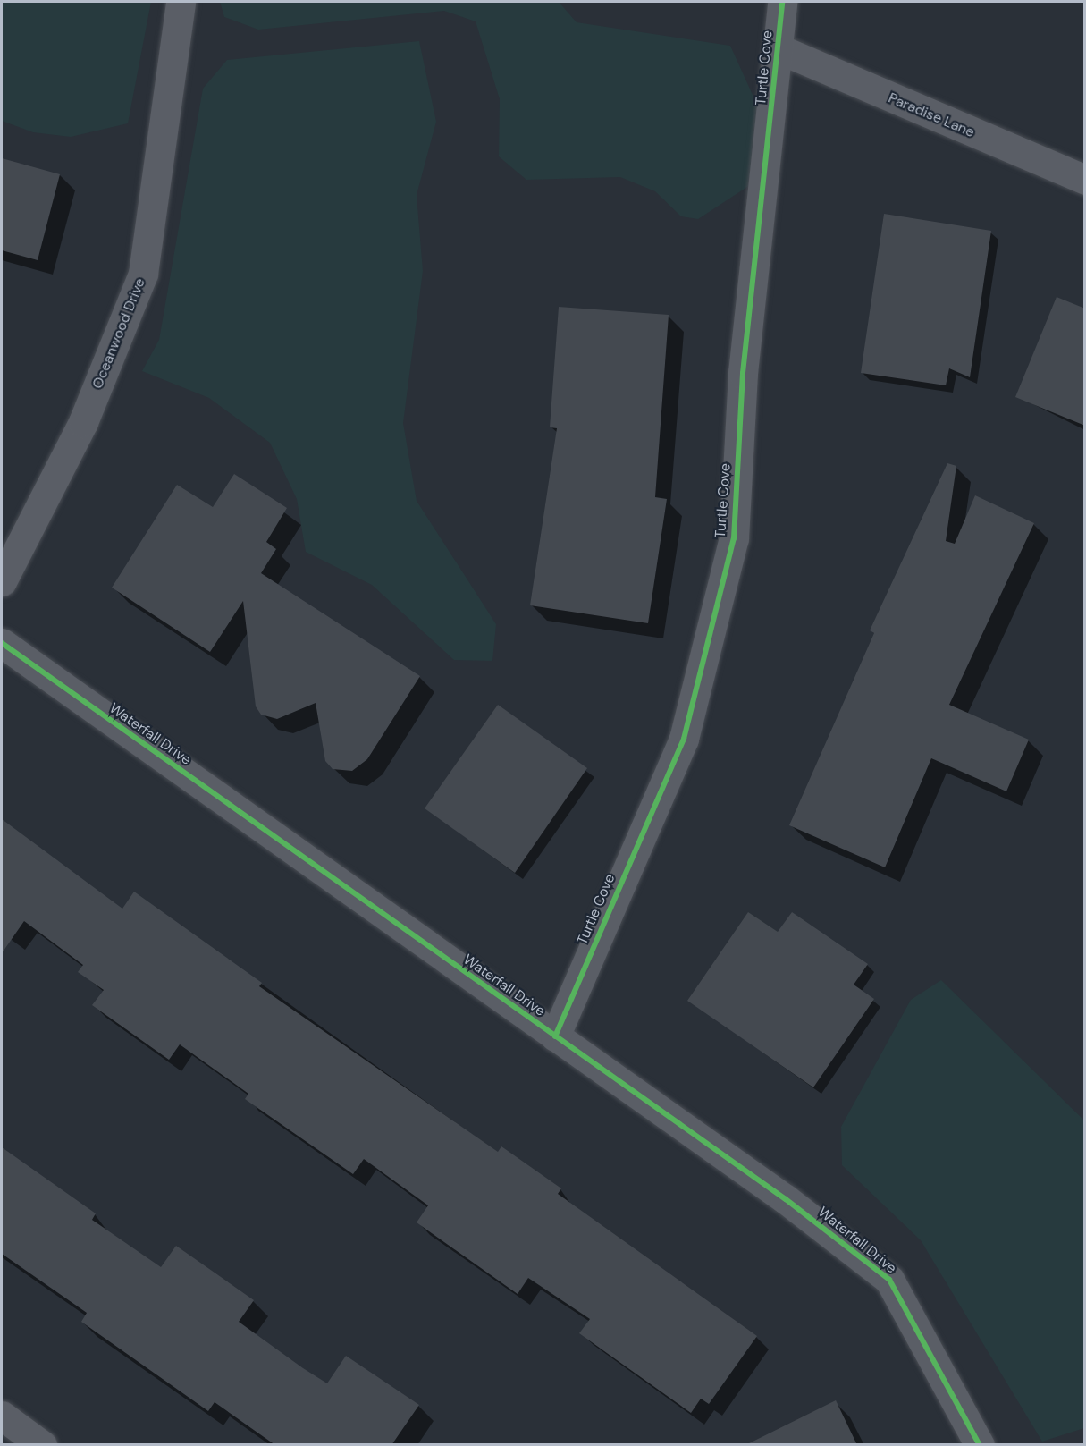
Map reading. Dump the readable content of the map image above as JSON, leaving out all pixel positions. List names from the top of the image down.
{
  "streets": {
    "street": [
      "Turtle Cove",
      "Paradise Lane",
      "Oceanwood Drive",
      "Waterfall Drive"
    ]
  },
  "crossings": [
    ["Turtle Cove", "Paradise Lane"],
    ["Turtle Cove", "Waterfall Drive"]
  ]
}
